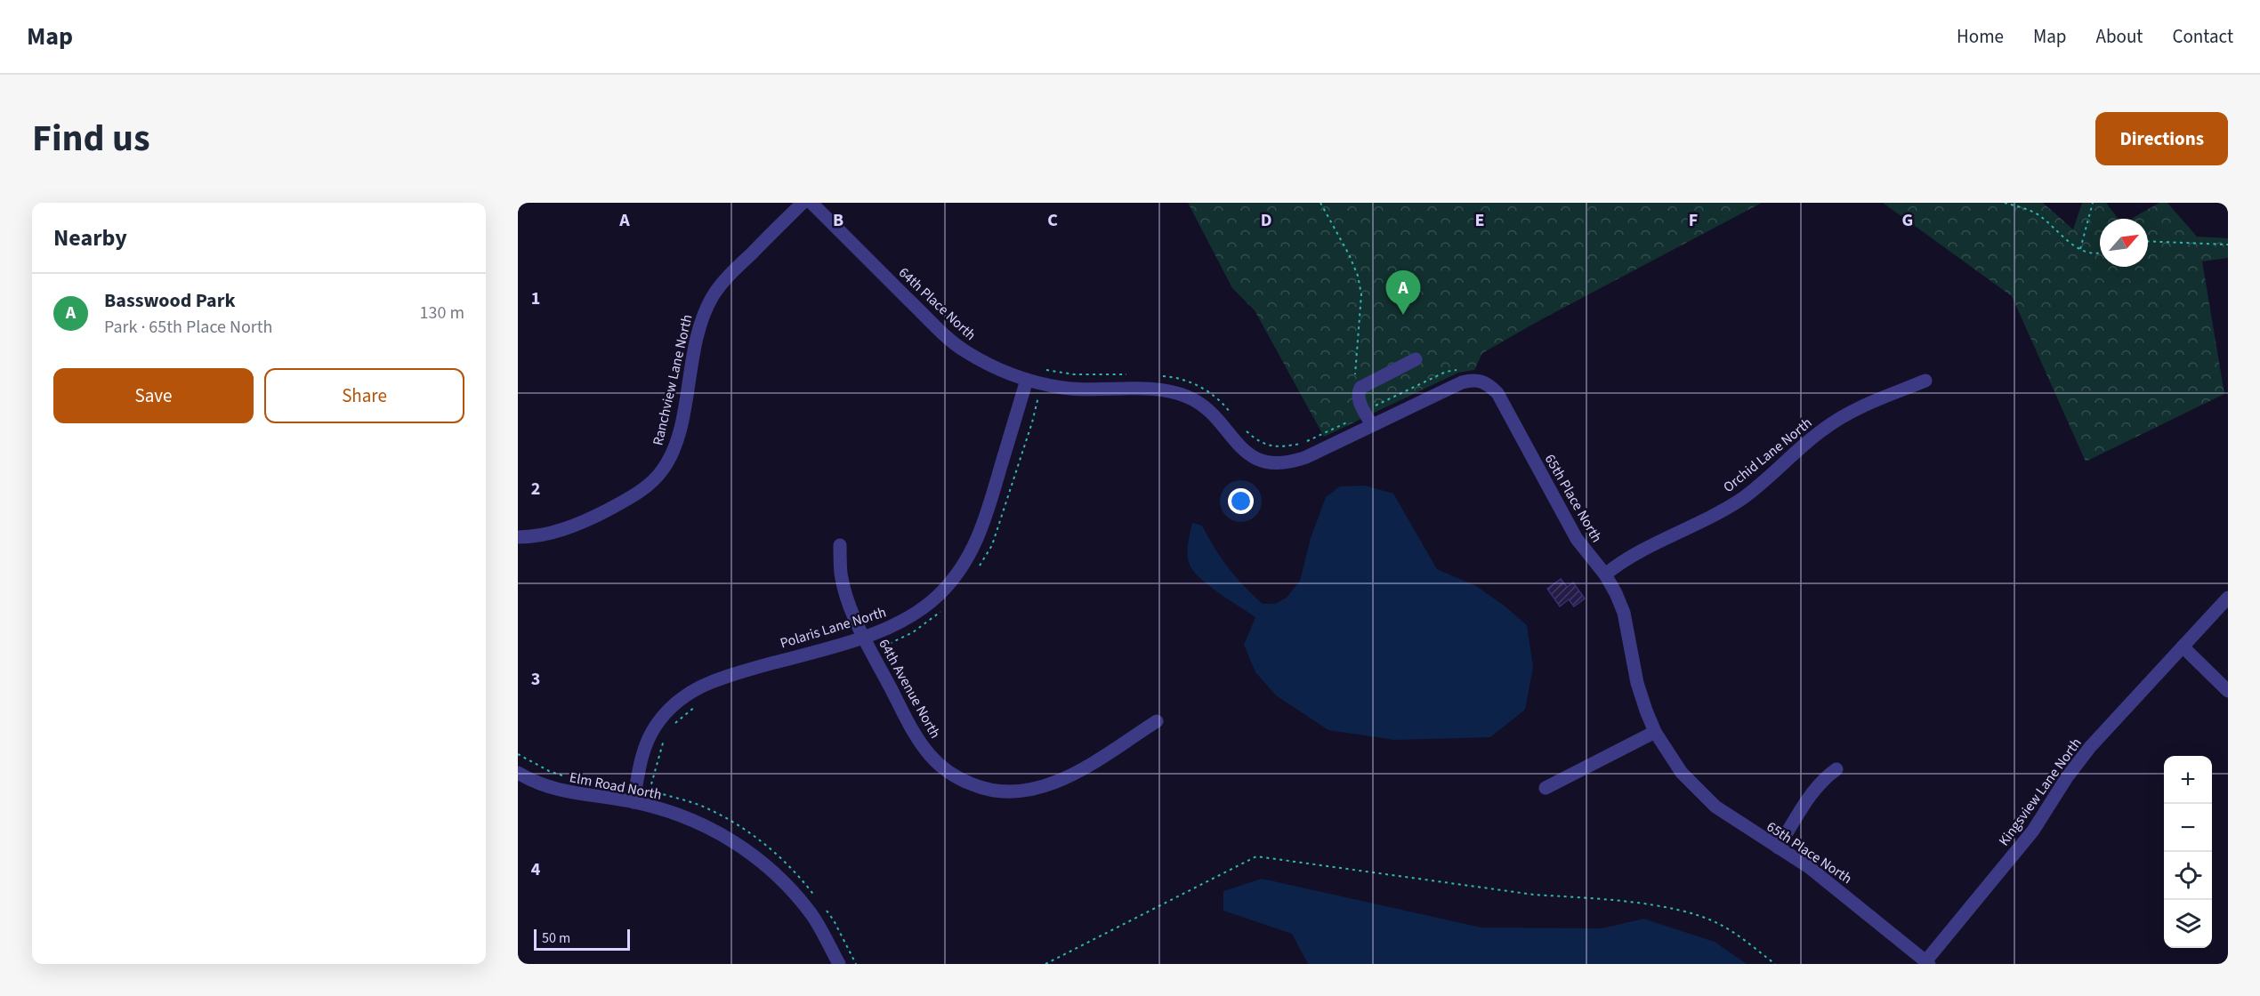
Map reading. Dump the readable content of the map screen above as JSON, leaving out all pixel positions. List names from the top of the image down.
{
  "streets": {
    "street": [
      "64th Place North",
      "Ranchview Lane North",
      "Orchid Lane North",
      "65th Place North",
      "Polaris Lane North",
      "64th Avenue North",
      "Elm Road North",
      "Kingsview Lane North"
    ]
  },
  "crossings": [
    ["64th Place North", "65th Place North"],
    ["64th Place North", "Polaris Lane North"],
    ["Orchid Lane North", "65th Place North"],
    ["65th Place North", "Kingsview Lane North"],
    ["Polaris Lane North", "64th Avenue North"],
    ["Polaris Lane North", "Elm Road North"]
  ],
  "scale_bar": "50 m",
  "north": "top right",
  "page": {
    "header": "Map",
    "nav": [
      "Home",
      "Map",
      "About",
      "Contact"
    ],
    "title": "Find us",
    "buttons": [
      "Directions",
      ["Save", "Share"]
    ],
    "heading": "Nearby",
    "pins": "A",
    "list": [
      {
        "mark": "A",
        "name": "Basswood Park",
        "note": "Park · 65th Place North",
        "value": "130 m"
      }
    ],
    "map_buttons": ["+", "−"],
    "scale": "50 m"
  },
  "grid": {
    "columns": [
      "A",
      "B",
      "C",
      "D",
      "E",
      "F",
      "G"
    ],
    "rows": [
      "1",
      "2",
      "3",
      "4"
    ]
  }
}
